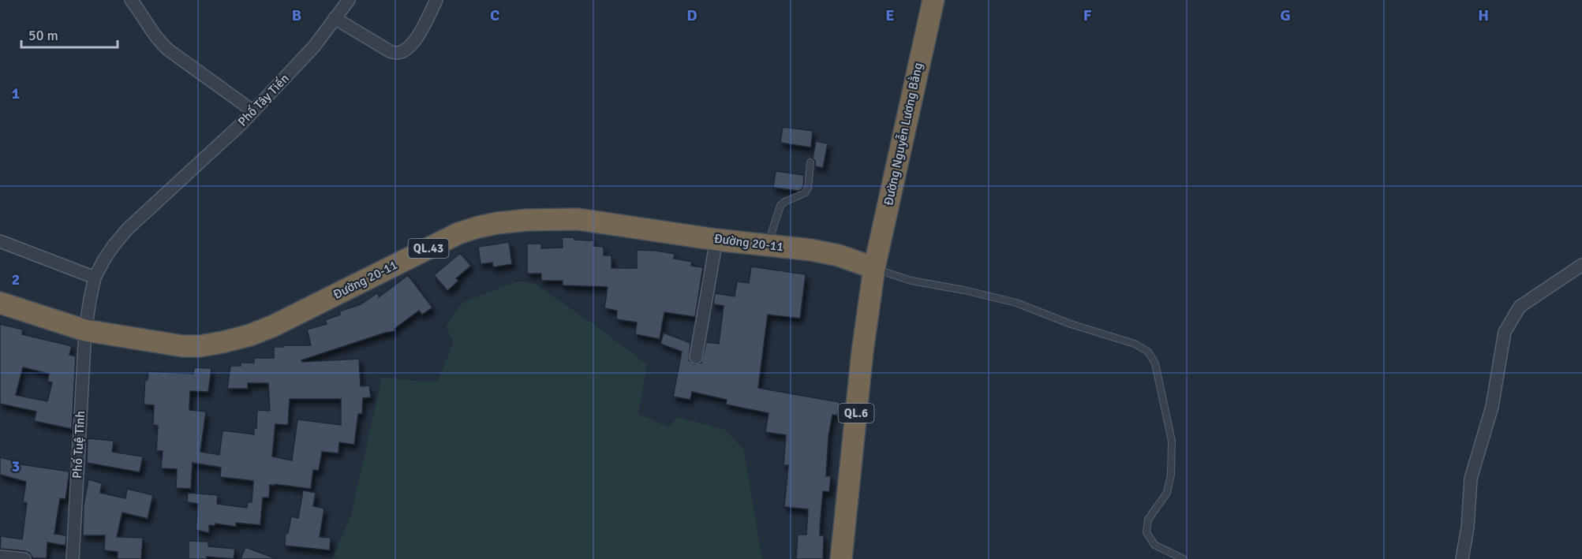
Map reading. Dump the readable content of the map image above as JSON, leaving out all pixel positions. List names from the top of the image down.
{
  "streets": {
    "highway": [
      "Đường Nguyễn Lương Bằng",
      "Đường 20-11",
      "QL.43",
      "QL.6"
    ],
    "street": ["Phố Tây Tiến", "Phố Tuệ Tĩnh"]
  },
  "crossings": [
    ["Đường Nguyễn Lương Bằng", "Đường 20-11"],
    ["Đường Nguyễn Lương Bằng", "QL.6"],
    ["Đường 20-11", "QL.6"],
    ["Đường 20-11", "Phố Tuệ Tĩnh"]
  ],
  "scale_bar": "50 m",
  "grid": {
    "columns": [
      "B",
      "C",
      "D",
      "E",
      "F",
      "G",
      "H"
    ],
    "rows": ["1", "2", "3"]
  }
}
